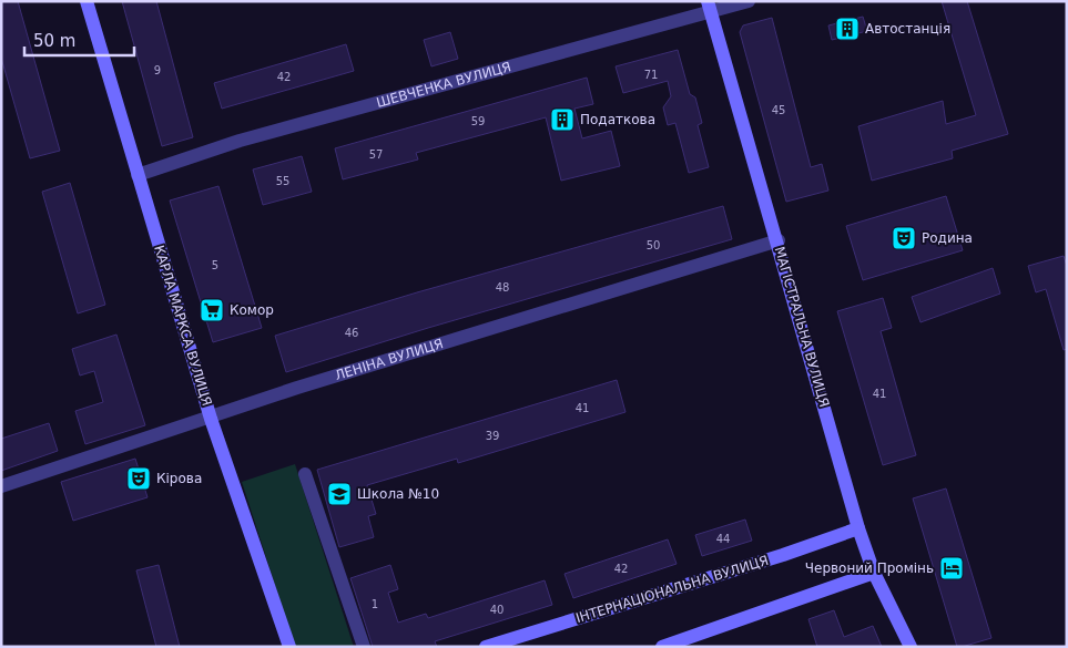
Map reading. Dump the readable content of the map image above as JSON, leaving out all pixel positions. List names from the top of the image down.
{
  "streets": {
    "street": [
      "ШЕВЧЕНКА ВУЛИЦЯ",
      "КАРЛА МАРКСА ВУЛИЦЯ",
      "МАГІСТРАЛЬНА ВУЛИЦЯ",
      "ЛЕНІНА ВУЛИЦЯ",
      "ІНТЕРНАЦІОНАЛЬНА ВУЛИЦЯ"
    ]
  },
  "crossings": [
    ["ШЕВЧЕНКА ВУЛИЦЯ", "КАРЛА МАРКСА ВУЛИЦЯ"],
    ["ШЕВЧЕНКА ВУЛИЦЯ", "МАГІСТРАЛЬНА ВУЛИЦЯ"],
    ["КАРЛА МАРКСА ВУЛИЦЯ", "ЛЕНІНА ВУЛИЦЯ"],
    ["МАГІСТРАЛЬНА ВУЛИЦЯ", "ЛЕНІНА ВУЛИЦЯ"],
    ["МАГІСТРАЛЬНА ВУЛИЦЯ", "ІНТЕРНАЦІОНАЛЬНА ВУЛИЦЯ"]
  ],
  "places": {
    "building": ["Автостанція", "Податкова"],
    "theatre": ["Родина", "Кірова"],
    "supermarket": ["Комор"],
    "school or university": ["Школа №10"],
    "hotel": ["Червоний Промінь"]
  },
  "house_numbers": [
    "9",
    "71",
    "42",
    "45",
    "59",
    "57",
    "55",
    "50",
    "5",
    "48",
    "46",
    "41",
    "41",
    "39",
    "44",
    "42",
    "1",
    "40"
  ],
  "scale_bar": "50 m"
}
